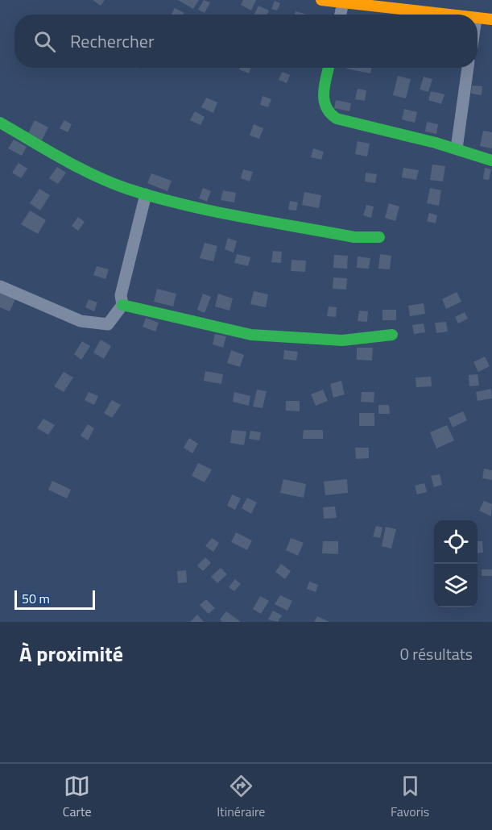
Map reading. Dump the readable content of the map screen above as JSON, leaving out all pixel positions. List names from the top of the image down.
{
  "scale_bar": "50 m",
  "page": {
    "search": "Rechercher",
    "scale": "50 m",
    "heading": ["À proximité", "0 résultats"],
    "nav": ["Carte", "Itinéraire", "Favoris"]
  }
}
